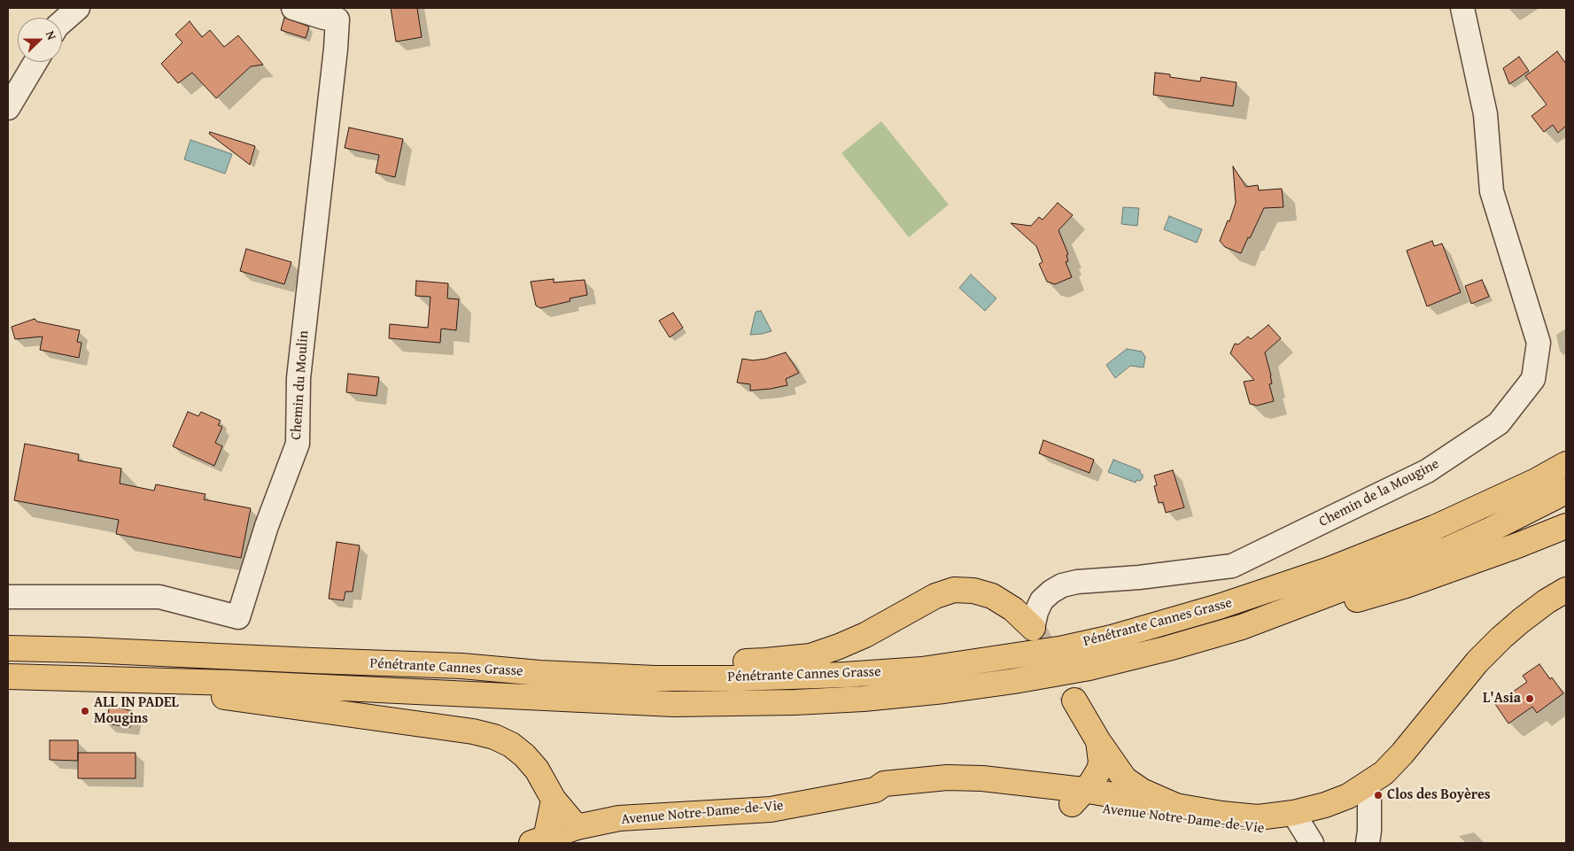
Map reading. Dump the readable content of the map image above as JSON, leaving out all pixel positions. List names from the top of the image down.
{
  "streets": {
    "main road": ["Pénétrante Cannes Grasse", "Avenue Notre-Dame-de-Vie"],
    "street": ["Chemin du Moulin", "Chemin de la Mougine"]
  },
  "places": ["L'Asia", "ALL IN PADEL Mougins", "Clos des Boyères"],
  "north": "right"
}
